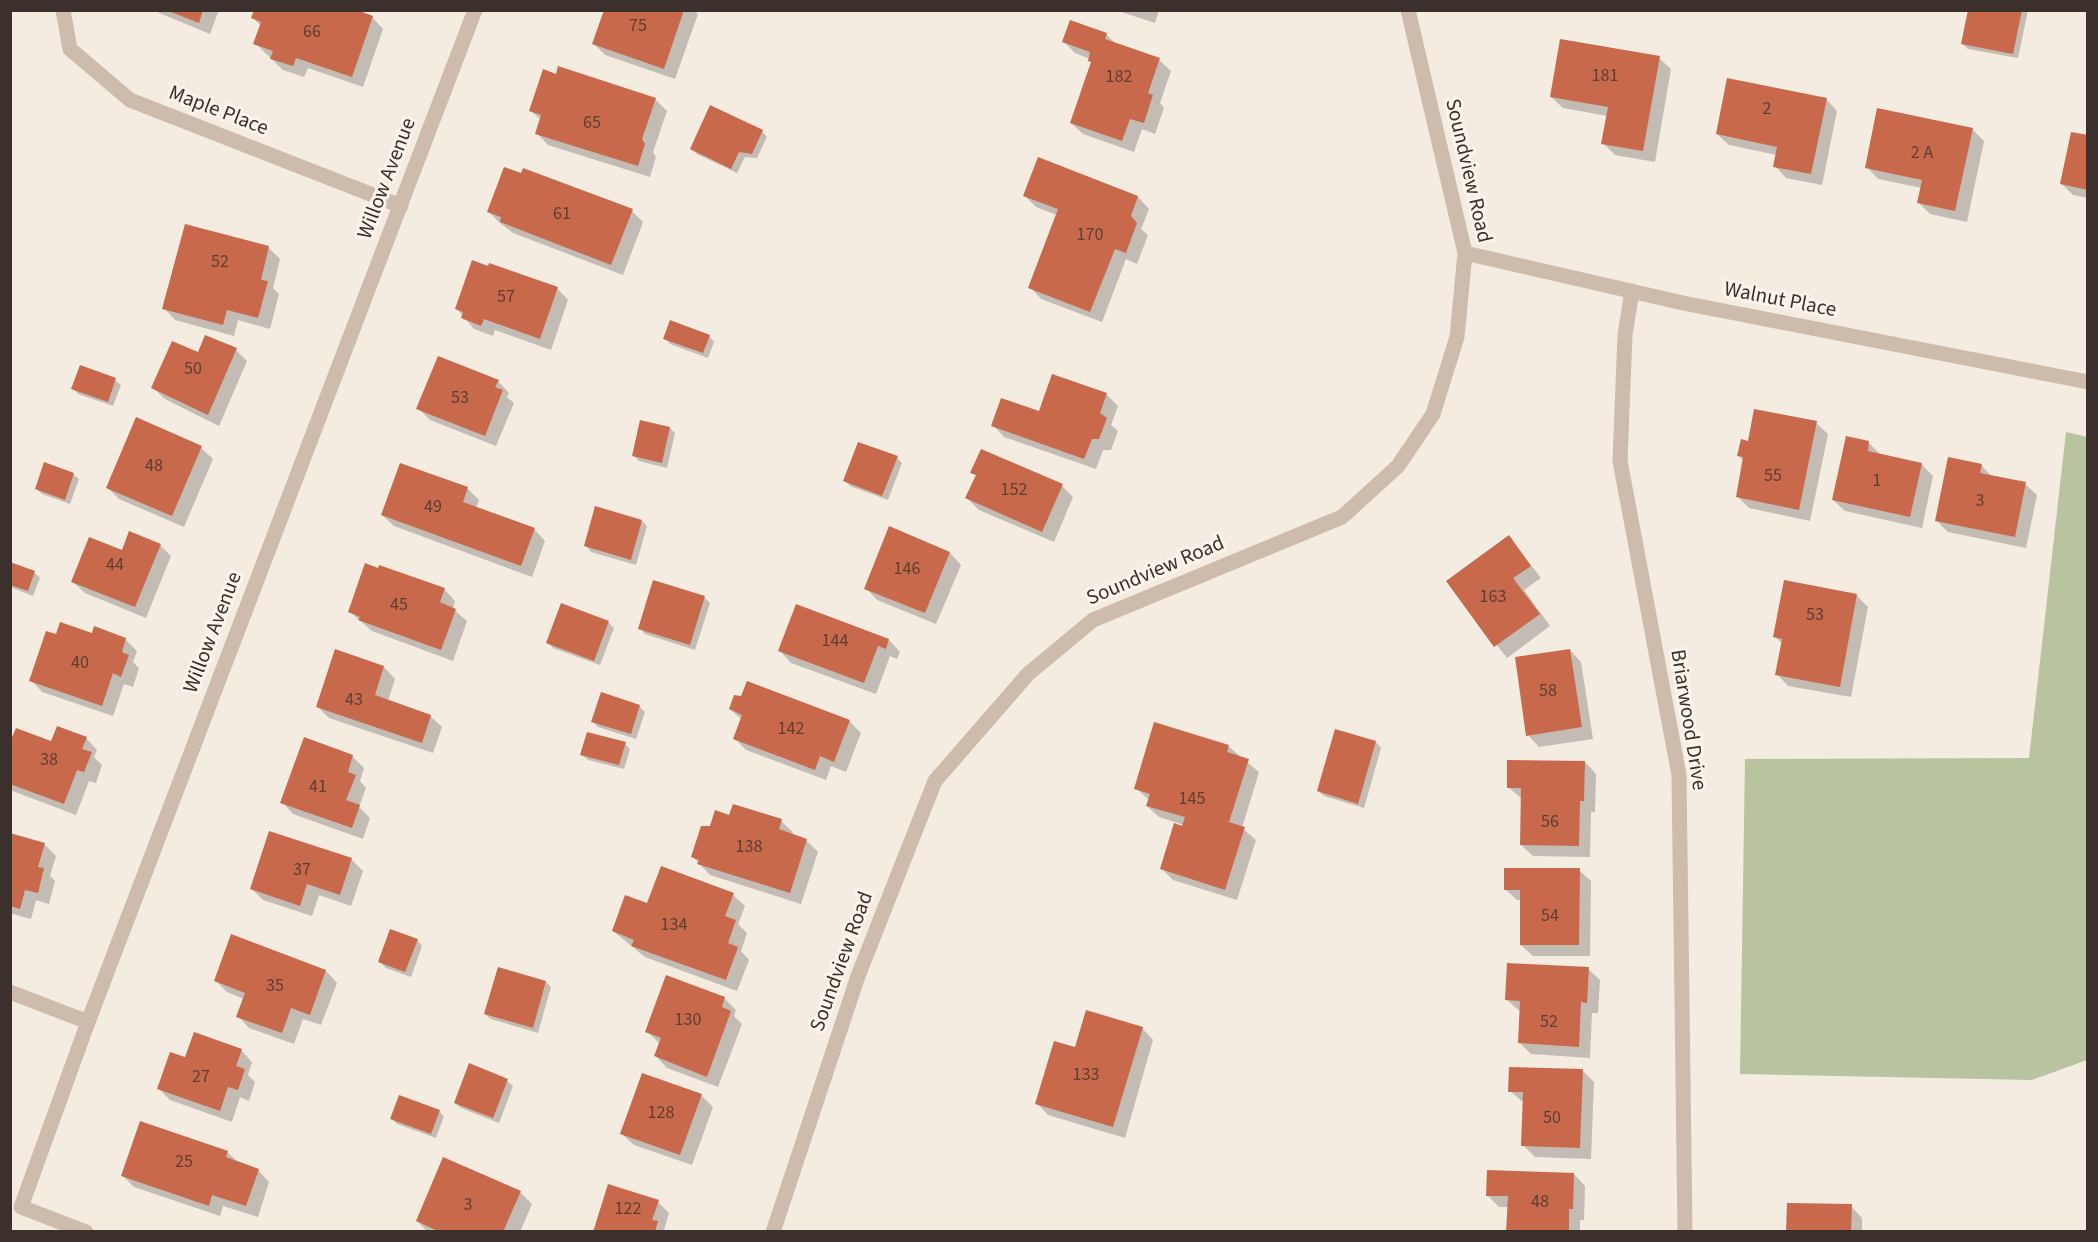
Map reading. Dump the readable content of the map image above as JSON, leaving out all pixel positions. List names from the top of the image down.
{
  "streets": {
    "street": [
      "Maple Place",
      "Soundview Road",
      "Willow Avenue",
      "Walnut Place",
      "Briarwood Drive"
    ]
  },
  "crossings": [
    ["Maple Place", "Willow Avenue"],
    ["Soundview Road", "Walnut Place"],
    ["Walnut Place", "Briarwood Drive"]
  ],
  "house_numbers": [
    "75",
    "66",
    "181",
    "182",
    "2",
    "65",
    "2 A",
    "61",
    "170",
    "52",
    "57",
    "50",
    "53",
    "48",
    "55",
    "1",
    "152",
    "3",
    "49",
    "44",
    "146",
    "163",
    "45",
    "53",
    "144",
    "40",
    "58",
    "43",
    "142",
    "38",
    "41",
    "145",
    "56",
    "138",
    "37",
    "54",
    "134",
    "35",
    "130",
    "52",
    "133",
    "27",
    "128",
    "50",
    "25",
    "48",
    "3",
    "122"
  ]
}
